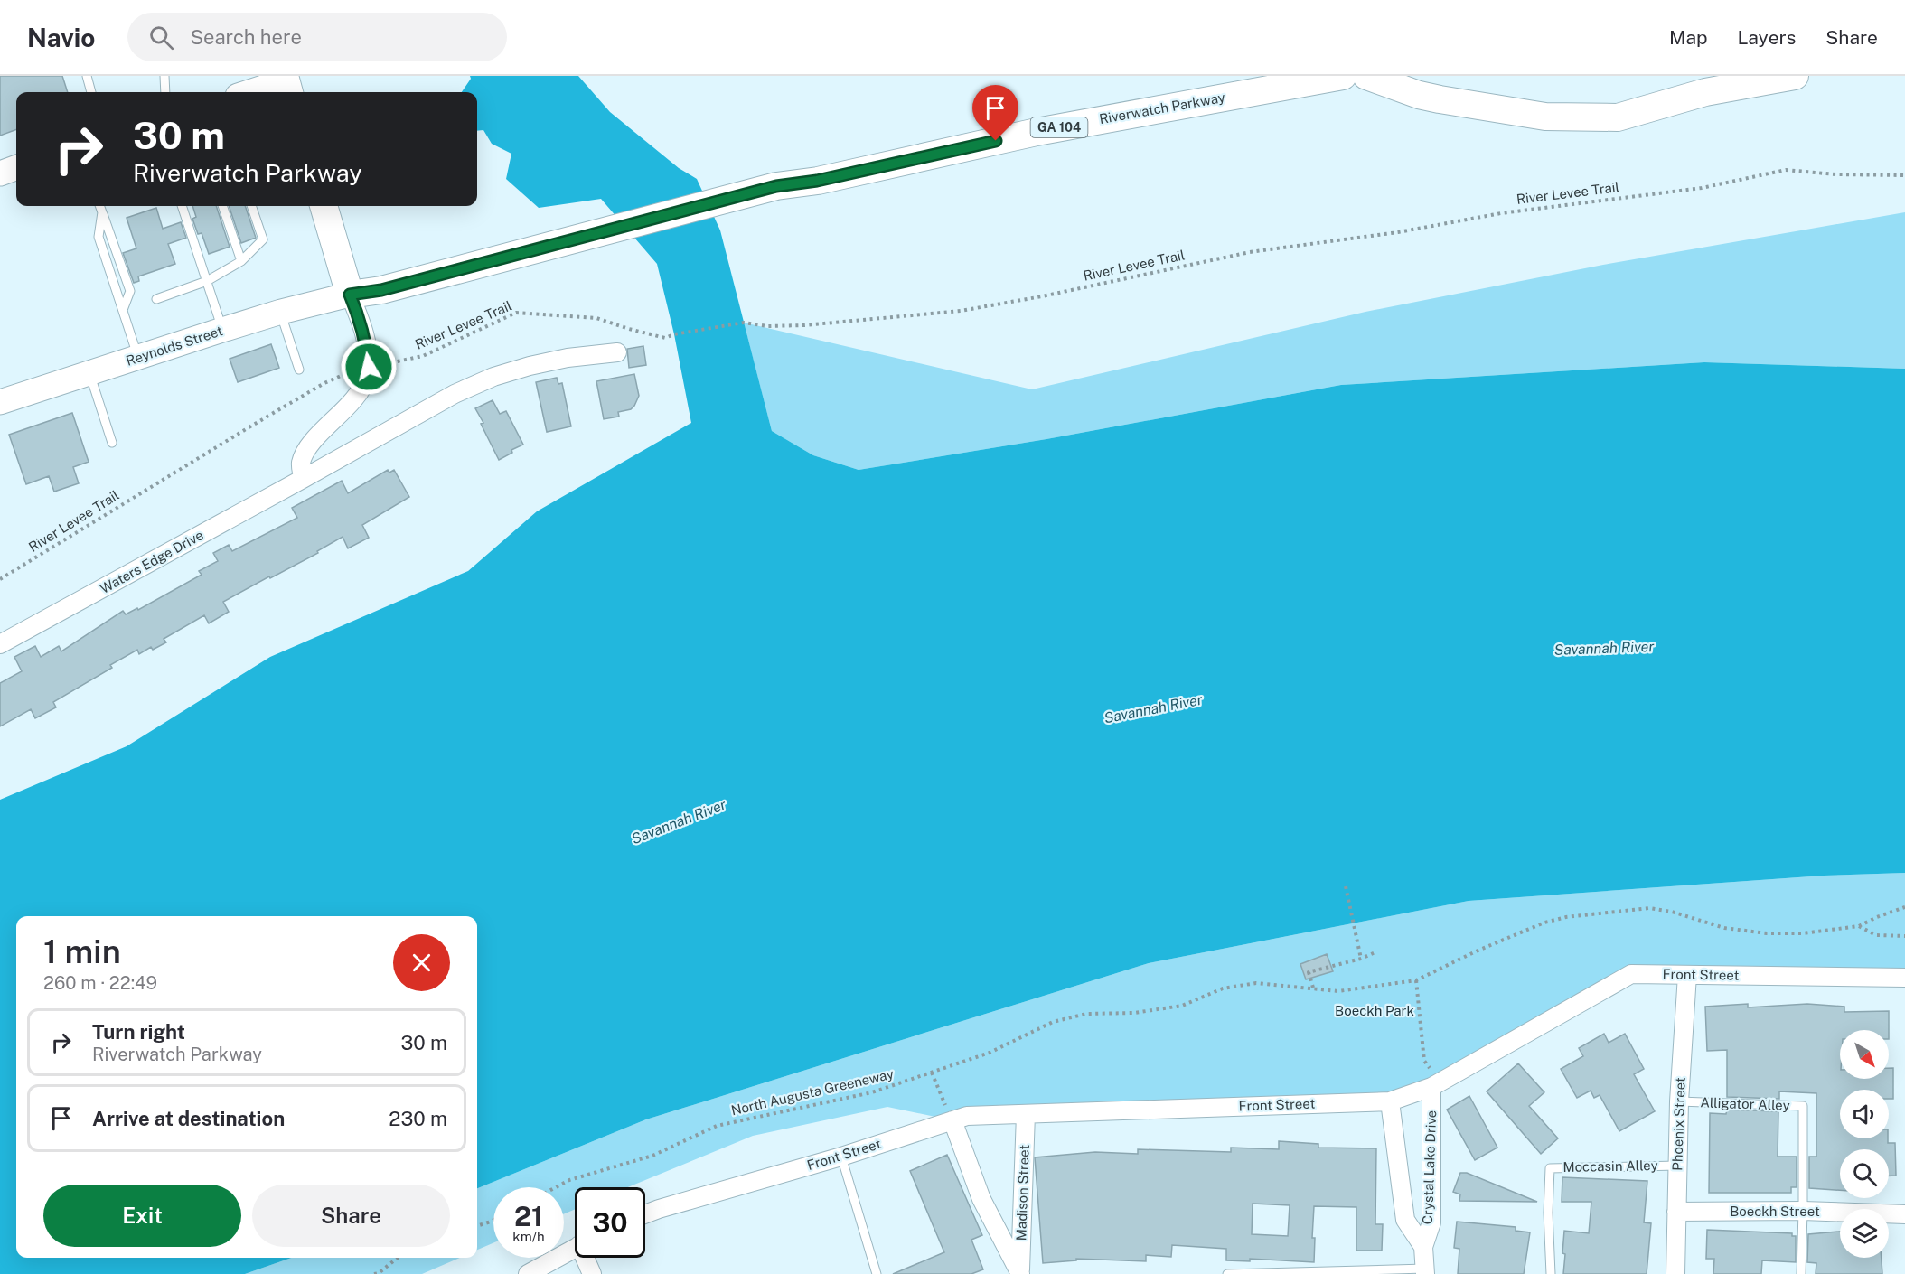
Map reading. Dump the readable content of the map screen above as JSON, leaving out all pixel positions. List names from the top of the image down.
{
  "streets": {
    "main road": ["Riverwatch Parkway", "GA 104", "Reynolds Street"],
    "street": [
      "Waters Edge Drive",
      "Front Street",
      "Phoenix Street",
      "Crystal Lake Drive",
      "Madison Street",
      "Boeckh Street"
    ],
    "lane": ["Alligator Alley", "Moccasin Alley"],
    "path": ["River Levee Trail", "North Augusta Greeneway"]
  },
  "crossings": [
    ["Riverwatch Parkway", "Reynolds Street"],
    ["Front Street", "Phoenix Street"],
    ["Front Street", "Crystal Lake Drive"],
    ["Front Street", "Madison Street"],
    ["Alligator Alley", "Phoenix Street"],
    ["Alligator Alley", "Boeckh Street"],
    ["Phoenix Street", "Moccasin Alley"],
    ["Phoenix Street", "Boeckh Street"]
  ],
  "water": ["Savannah River"],
  "parks": ["Boeckh Park"],
  "north": "bottom right",
  "page": {
    "header": "Navio",
    "search": "Search here",
    "nav": ["Map", "Layers", "Share"],
    "turn": ["30 m", "Riverwatch Parkway"],
    "heading": ["1 min", "260 m · 22:49"],
    "list": [
      {
        "name": "Turn right",
        "note": "Riverwatch Parkway",
        "value": "30 m"
      },
      {
        "name": "Arrive at destination",
        "value": "230 m"
      }
    ],
    "buttons": ["Exit", "Share"],
    "speed": "21 km/h",
    "limit": "30"
  }
}
